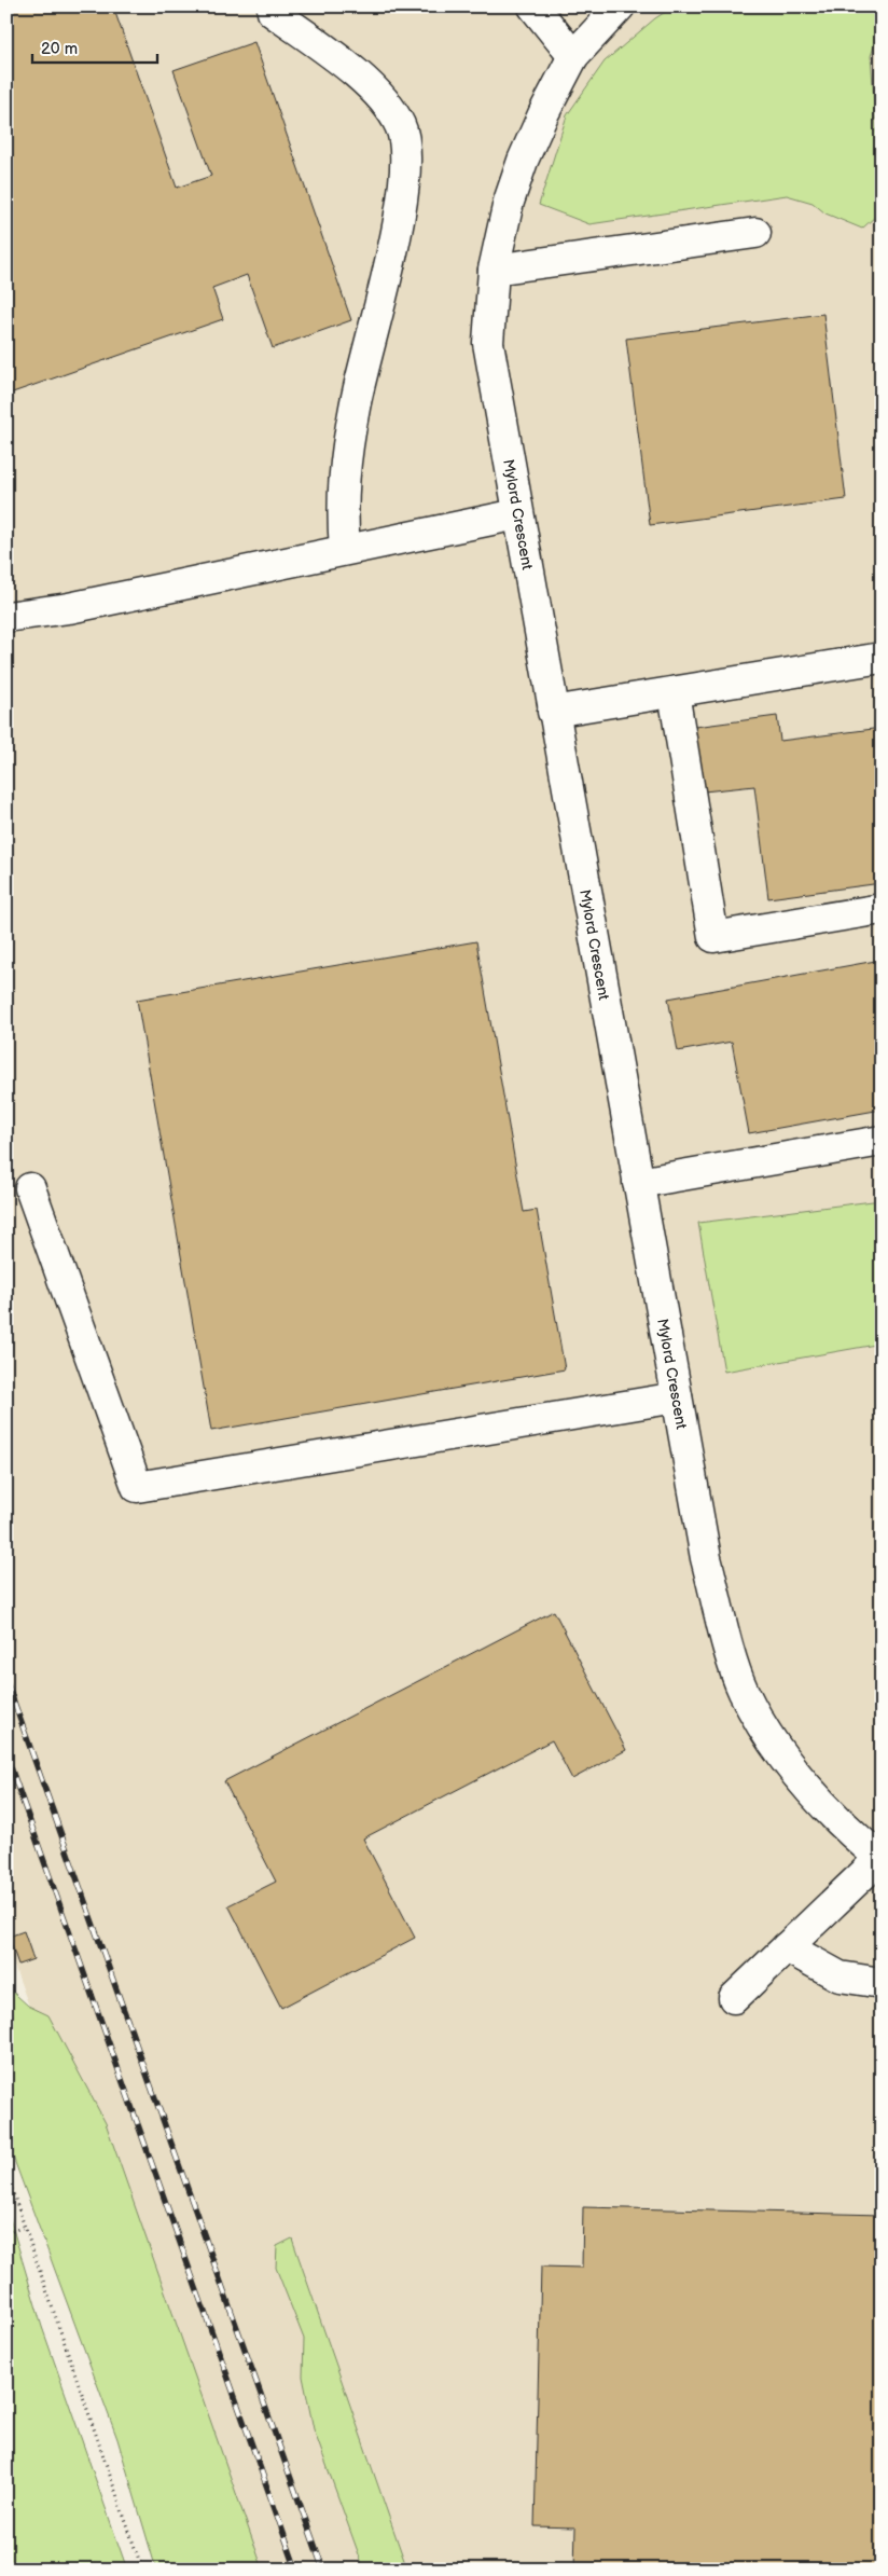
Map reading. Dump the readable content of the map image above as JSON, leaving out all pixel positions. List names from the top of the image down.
{
  "streets": {
    "street": ["Mylord Crescent"]
  },
  "scale_bar": "20 m"
}
